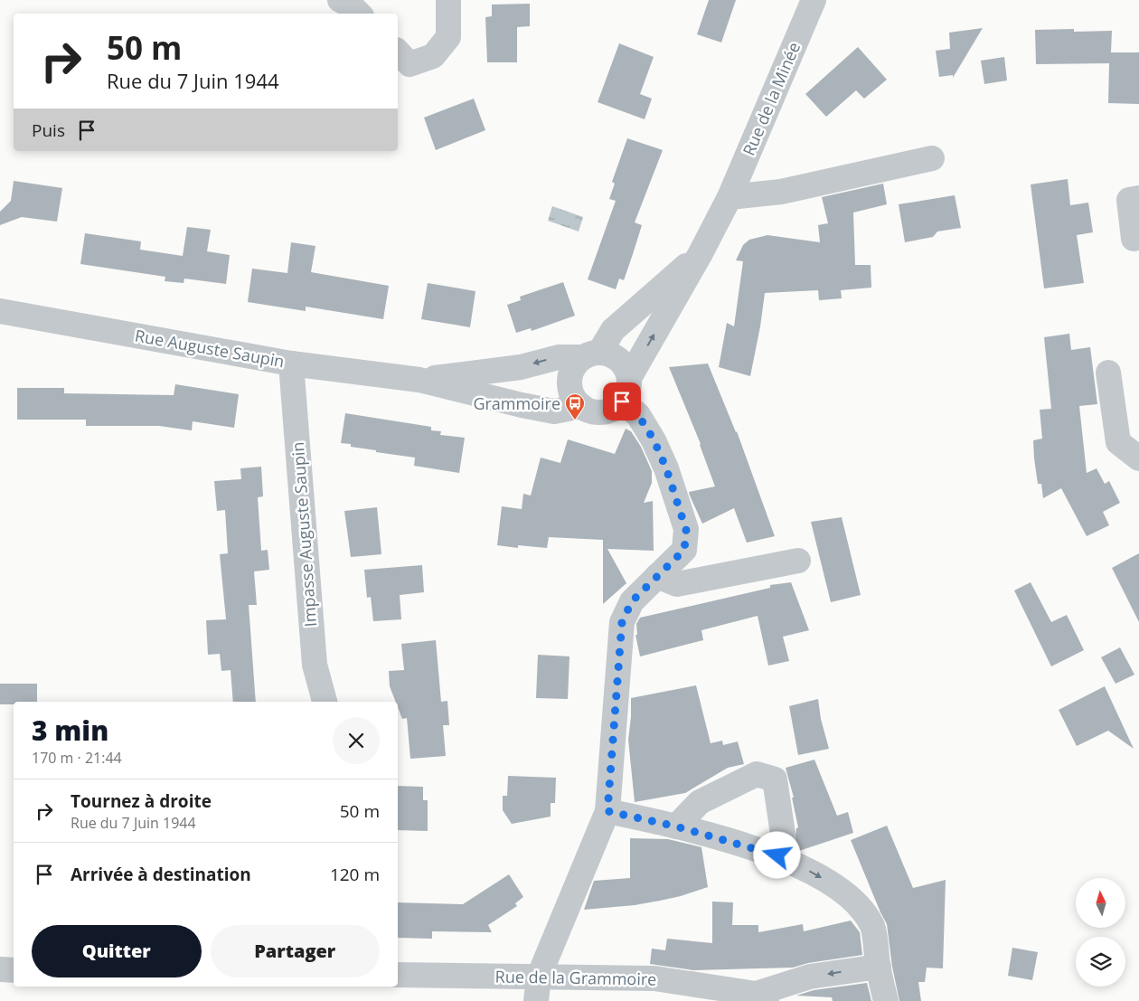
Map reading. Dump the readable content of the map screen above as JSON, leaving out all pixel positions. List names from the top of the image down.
{
  "streets": {
    "street": [
      "Rue de la Minée",
      "Rue Auguste Saupin",
      "Impasse Auguste Saupin",
      "Rue de la Grammoire"
    ]
  },
  "crossings": [
    ["Rue de la Minée", "Rue Auguste Saupin"],
    ["Rue Auguste Saupin", "Impasse Auguste Saupin"]
  ],
  "places": {
    "bus stop": ["Grammoire"]
  },
  "north": "top",
  "page": {
    "turn": ["50 m", "Rue du 7 Juin 1944"],
    "then": "Puis",
    "heading": ["3 min", "170 m · 21:44"],
    "list": [
      {
        "name": "Tournez à droite",
        "note": "Rue du 7 Juin 1944",
        "value": "50 m"
      },
      {
        "name": "Arrivée à destination",
        "value": "120 m"
      }
    ],
    "buttons": ["Quitter", "Partager"]
  }
}
